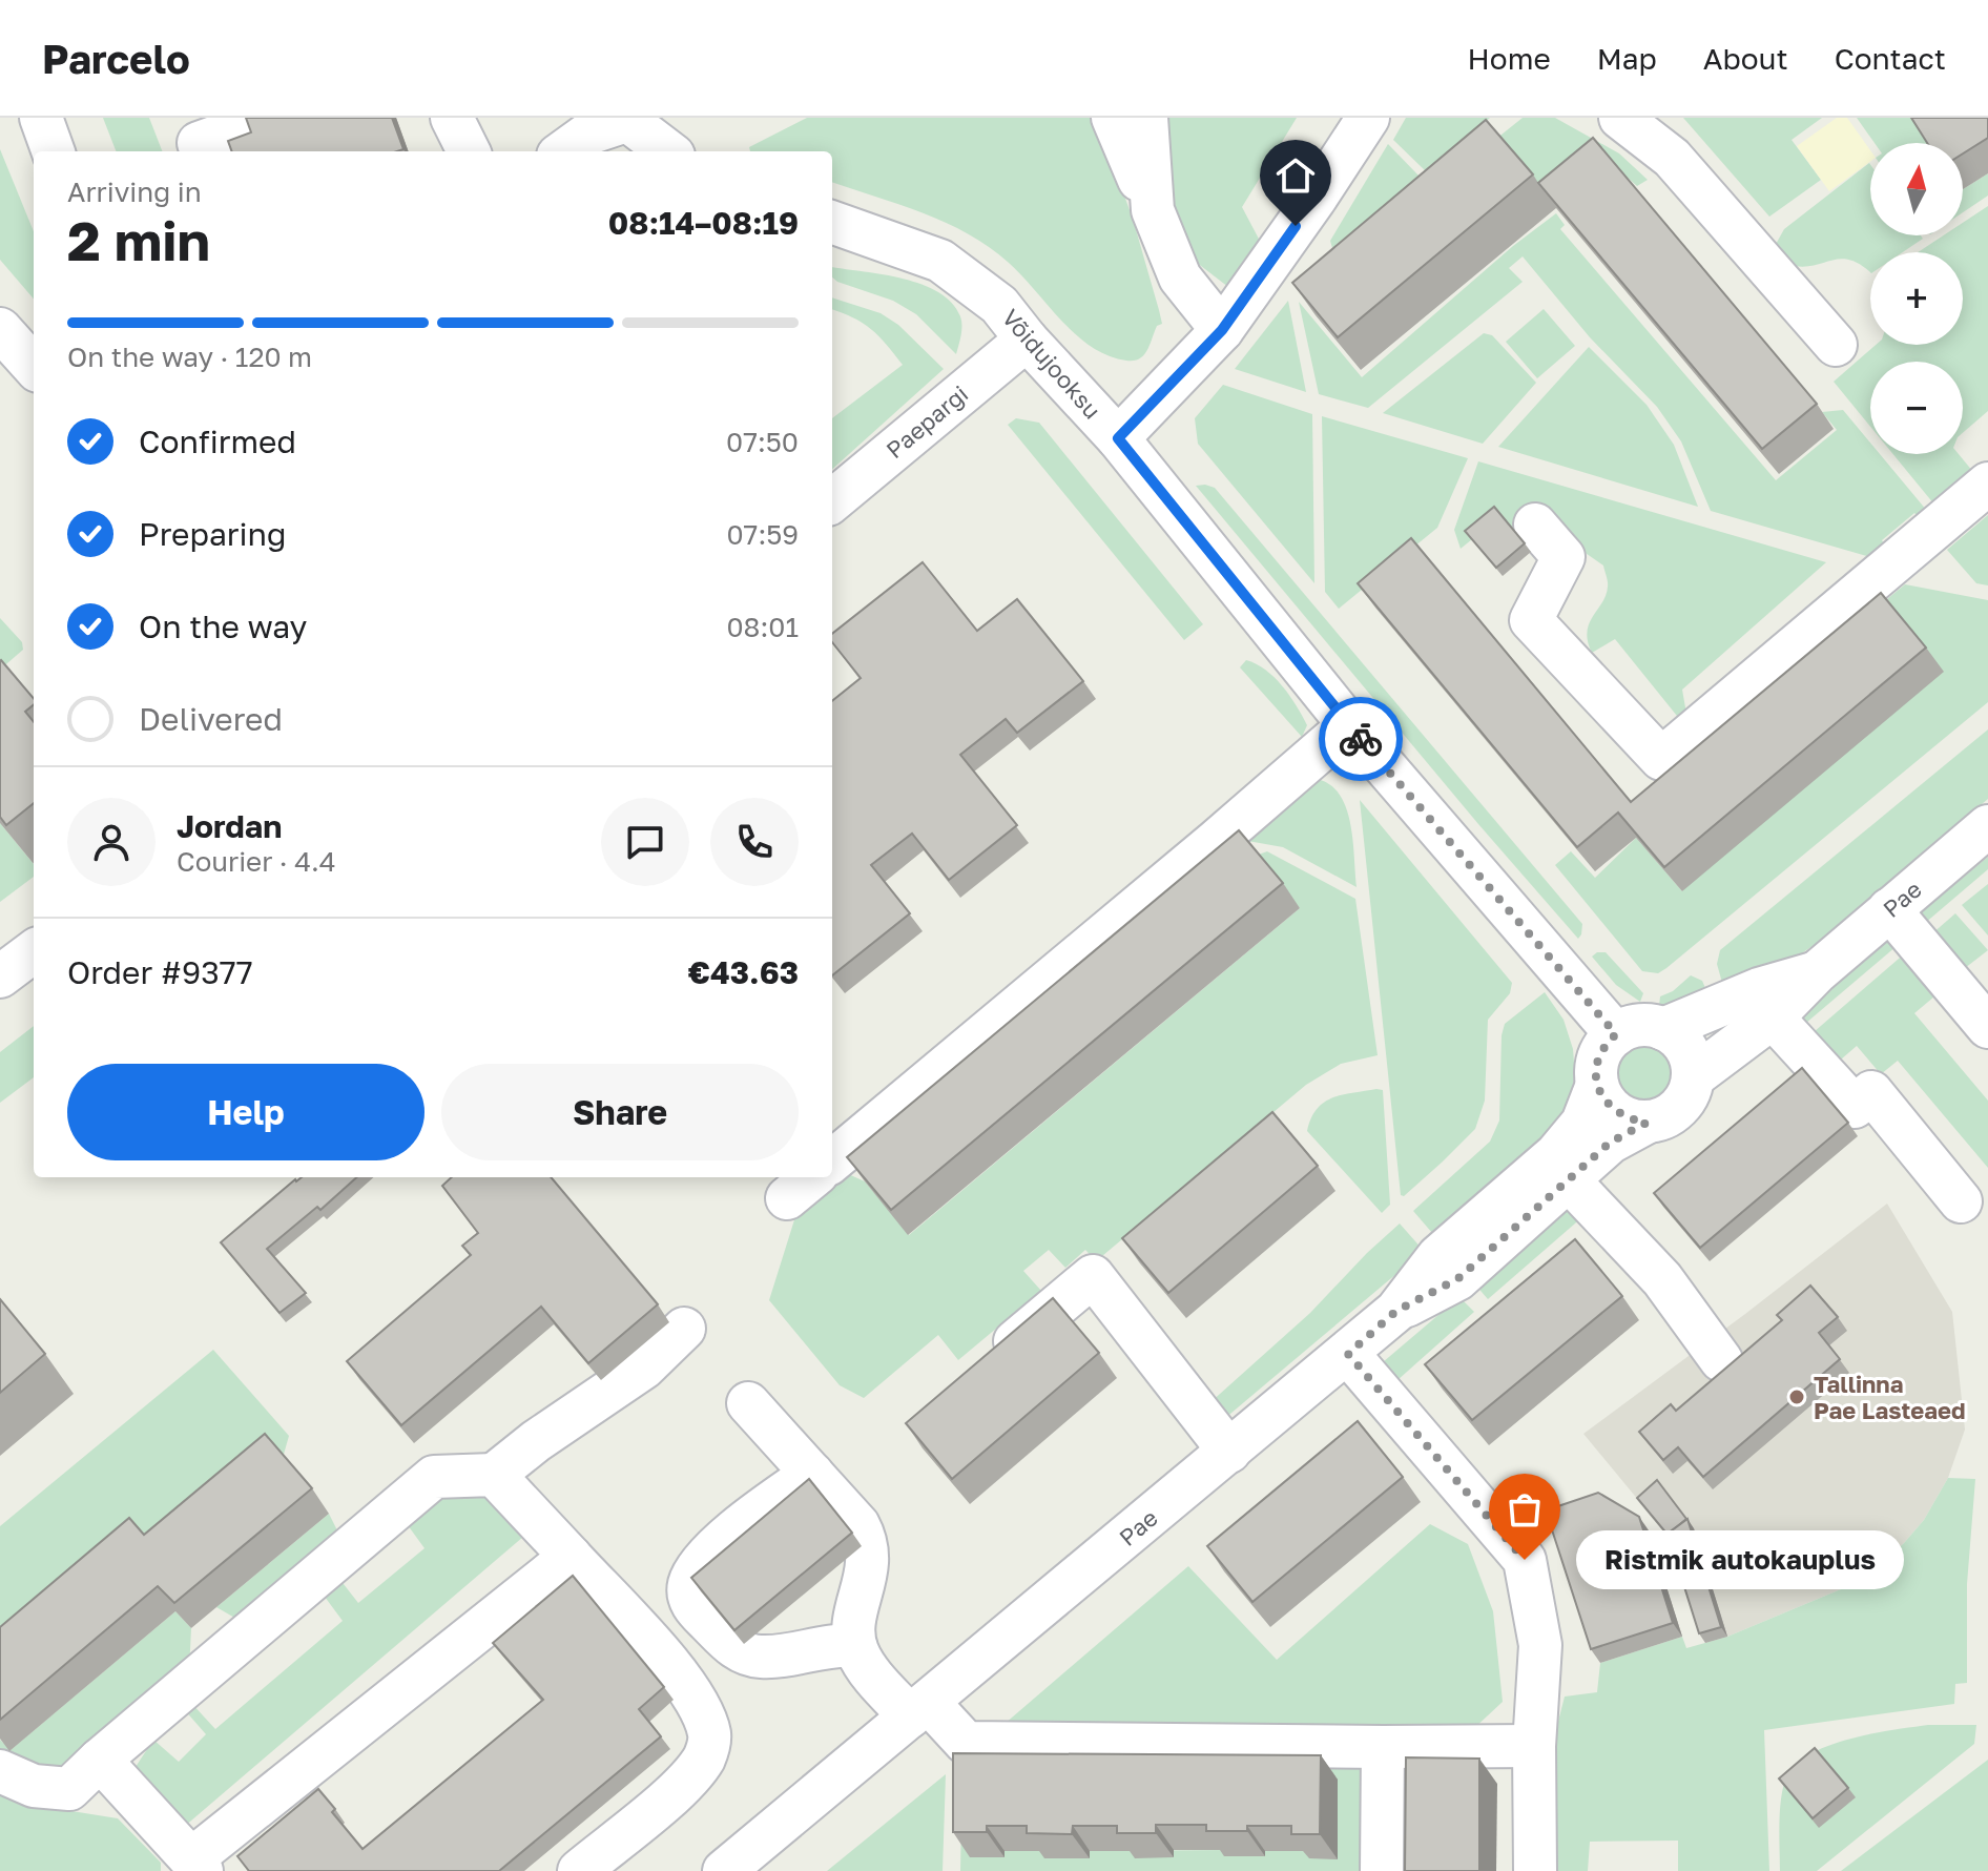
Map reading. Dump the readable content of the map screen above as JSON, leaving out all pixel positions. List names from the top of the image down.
{
  "streets": {
    "street": ["Võidujooksu", "Paepargi", "Pae"]
  },
  "crossings": [
    ["Võidujooksu", "Paepargi"],
    ["Võidujooksu", "Pae"]
  ],
  "places": ["Tallinna Pae Lasteaed", "Ristmik autokauplus"],
  "north": "top",
  "page": {
    "header": "Parcelo",
    "nav": [
      "Home",
      "Map",
      "About",
      "Contact"
    ],
    "map_buttons": ["+", "−"],
    "heading": ["2 min", "Arriving in", "08:14–08:19"],
    "panel": [
      "Jordan",
      "Courier · 4.4",
      "Order #9377",
      "€43.63"
    ],
    "bar": "On the way · 120 m",
    "list": [
      ["Confirmed", "07:50"],
      ["Preparing", "07:59"],
      ["On the way", "08:01"],
      "Delivered"
    ],
    "buttons": ["Help", "Share"],
    "bubble": "Ristmik autokauplus"
  }
}
